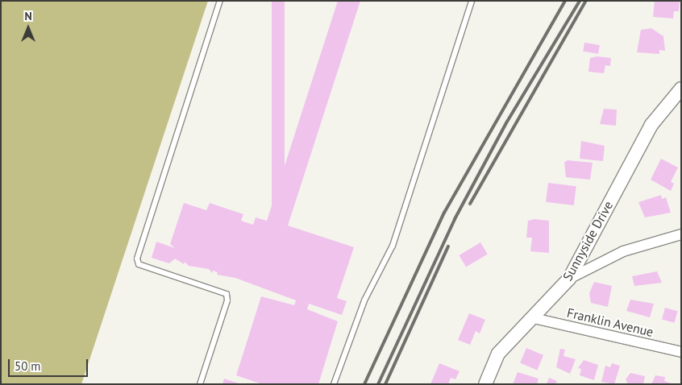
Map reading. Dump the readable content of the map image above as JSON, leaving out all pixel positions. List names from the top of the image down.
{
  "streets": {
    "street": ["Sunnyside Drive", "Franklin Avenue"]
  },
  "crossings": [
    ["Sunnyside Drive", "Franklin Avenue"]
  ],
  "scale_bar": "50 m",
  "north": "top"
}
